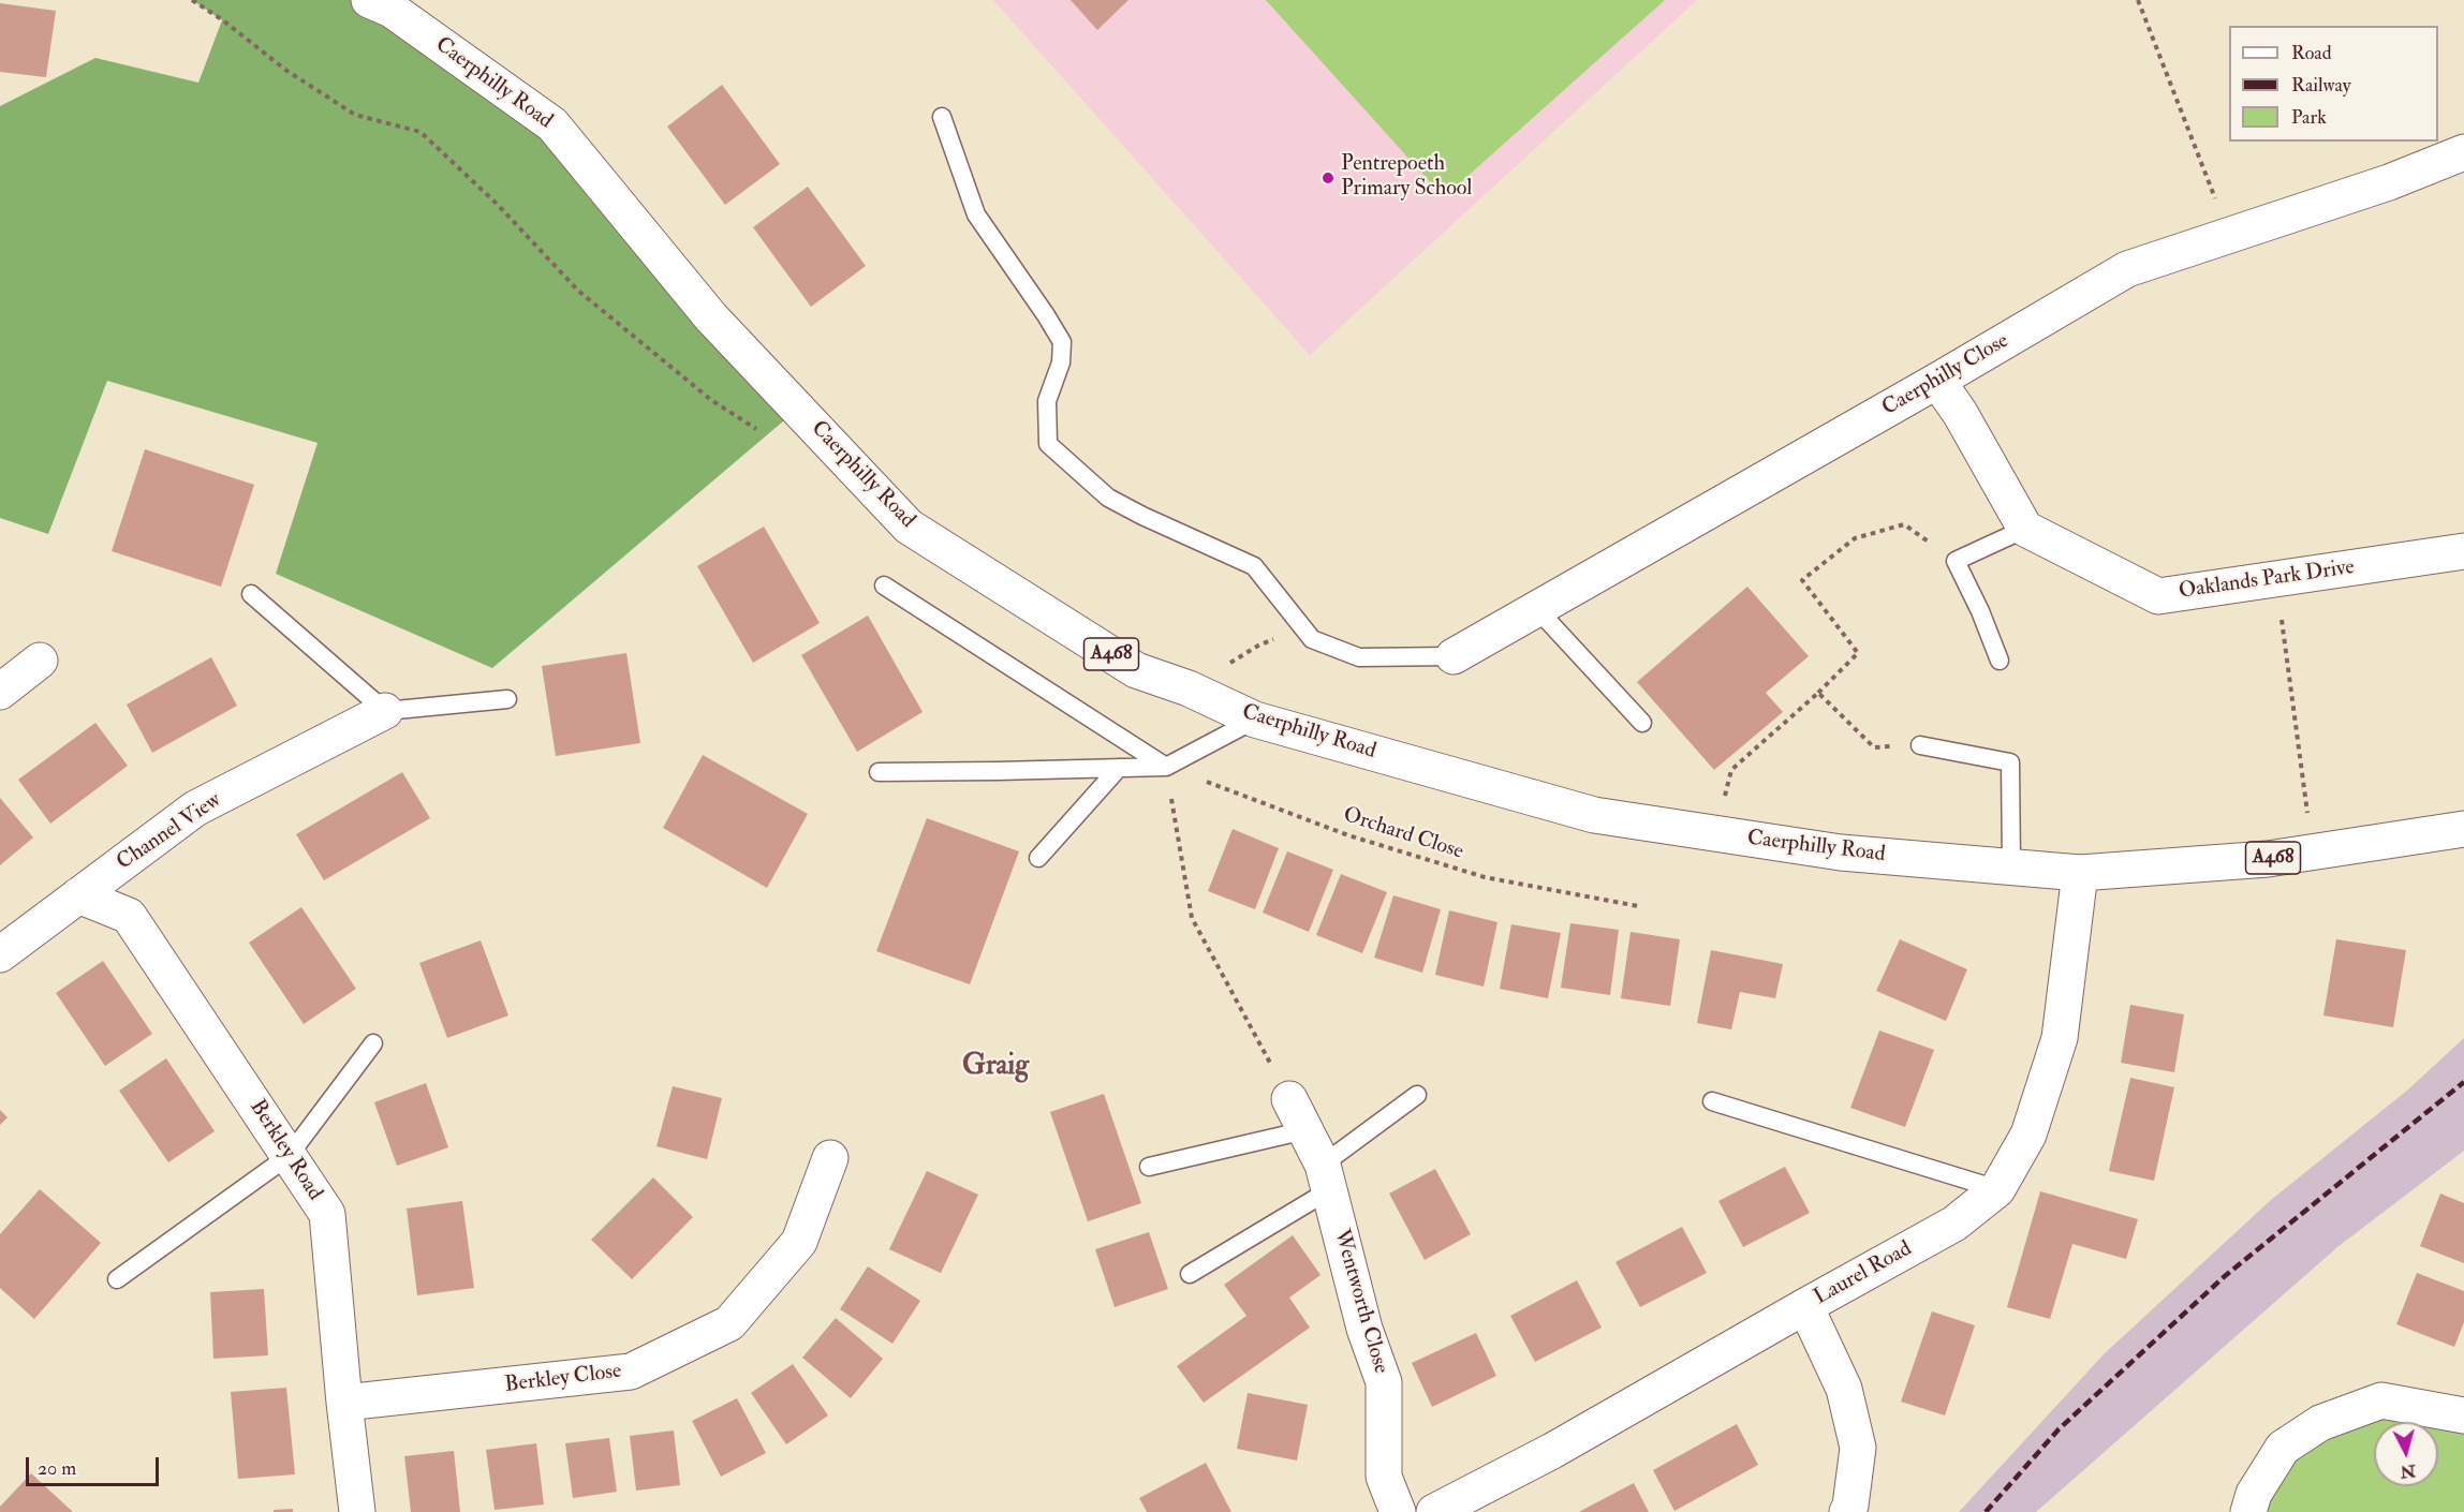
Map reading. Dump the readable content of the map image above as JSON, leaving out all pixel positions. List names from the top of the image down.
{
  "streets": {
    "street": [
      "Caerphilly Road",
      "Caerphilly Close",
      "Oaklands Park Drive",
      "A468",
      "Channel View",
      "Berkley Road",
      "Laurel Road",
      "Wentworth Close",
      "Berkley Close"
    ],
    "path": ["Orchard Close"]
  },
  "crossings": [
    ["Caerphilly Road", "Laurel Road"],
    ["Channel View", "Berkley Road"],
    ["Berkley Road", "Berkley Close"]
  ],
  "districts": ["Graig"],
  "places": ["Pentrepoeth Primary School"],
  "legend": ["Road", "Railway", "Park"],
  "scale_bar": "20 m",
  "north": "bottom"
}
